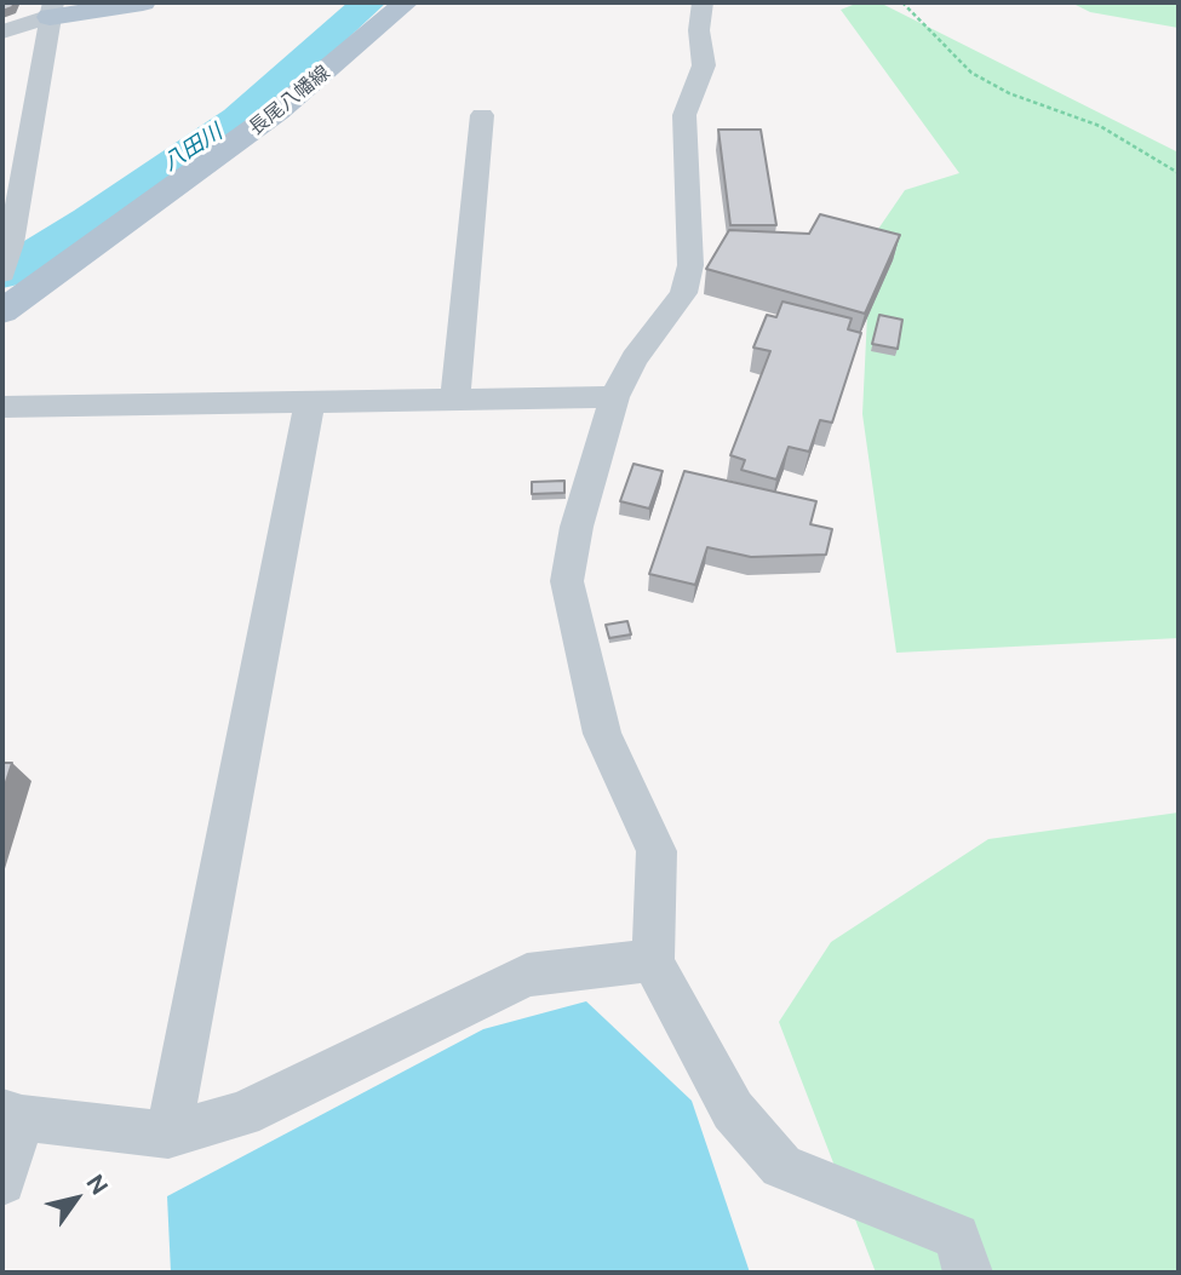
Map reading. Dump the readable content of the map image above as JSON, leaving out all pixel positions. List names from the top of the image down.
{
  "streets": {
    "main road": ["長尾八幡線"]
  },
  "water": ["八田川"],
  "north": "top right"
}
